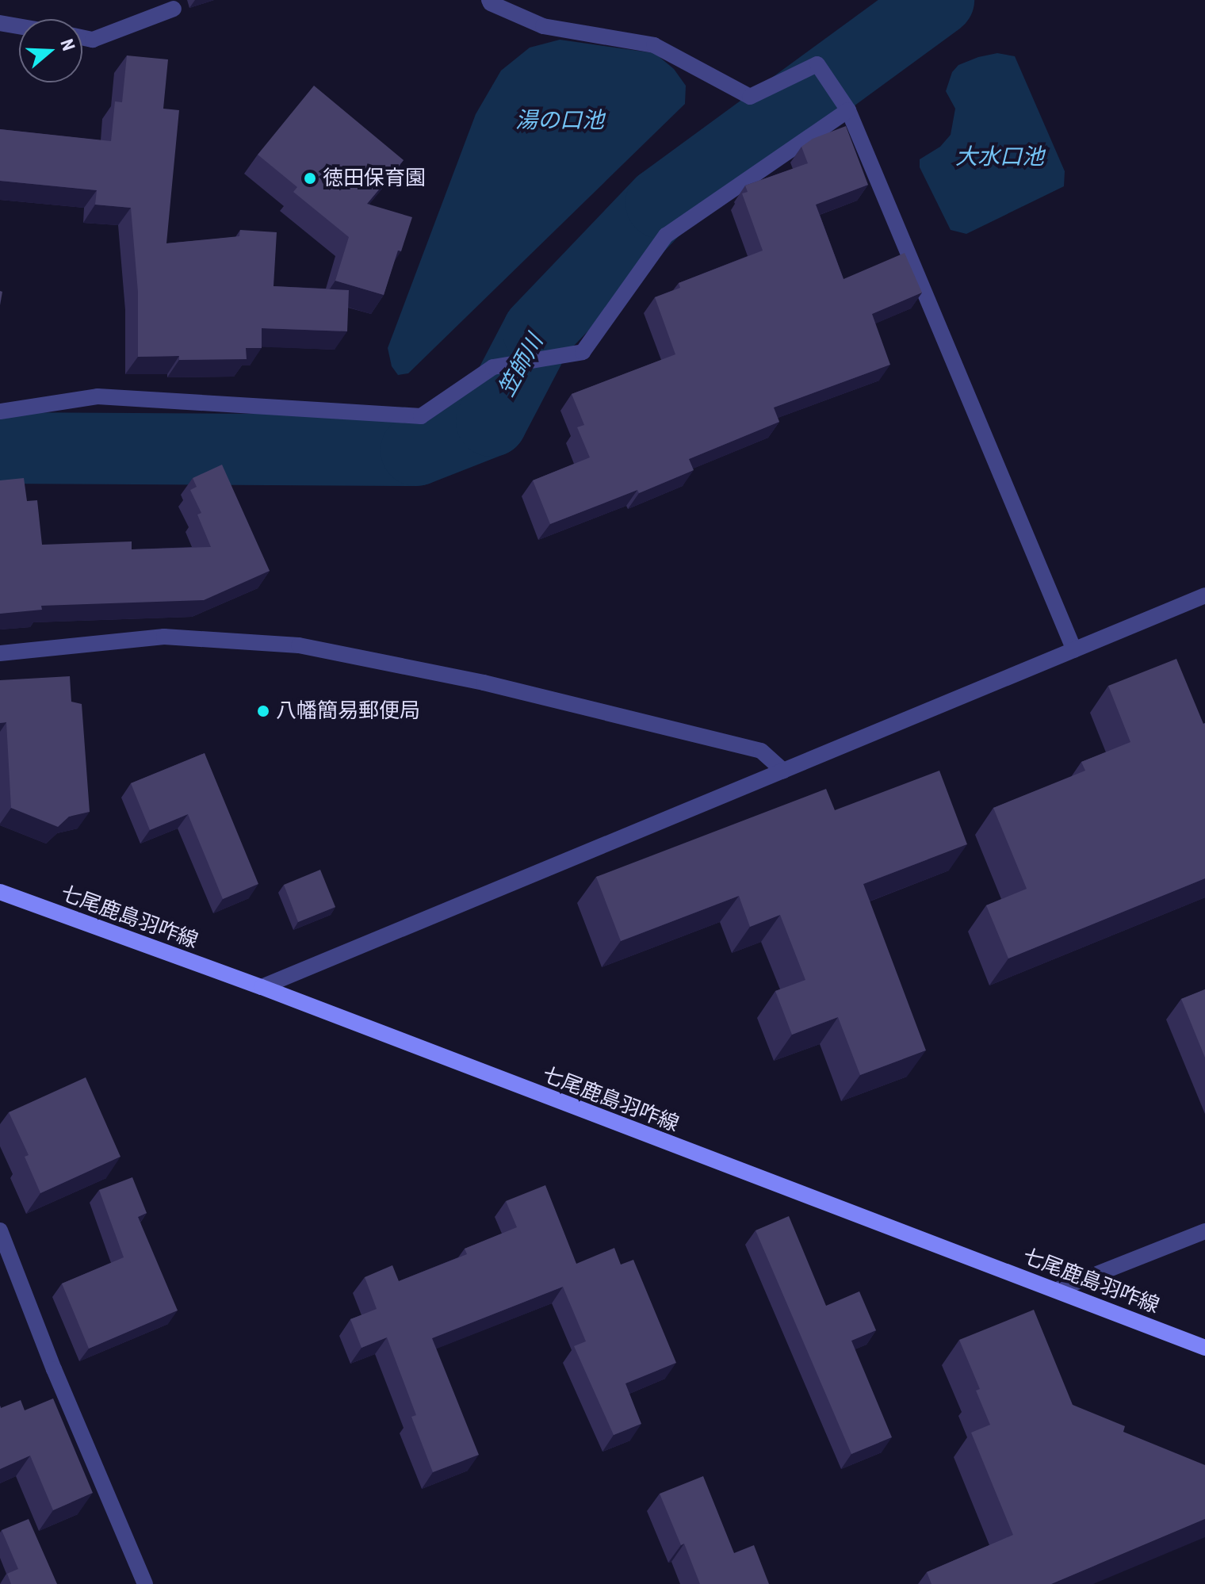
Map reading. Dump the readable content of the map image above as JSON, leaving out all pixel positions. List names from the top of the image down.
{
  "streets": {
    "main road": ["七尾鹿島羽咋線"]
  },
  "water": ["湯の口池", "大水口池", "笠師川"],
  "places": ["徳田保育園", "八幡簡易郵便局"],
  "north": "right"
}
